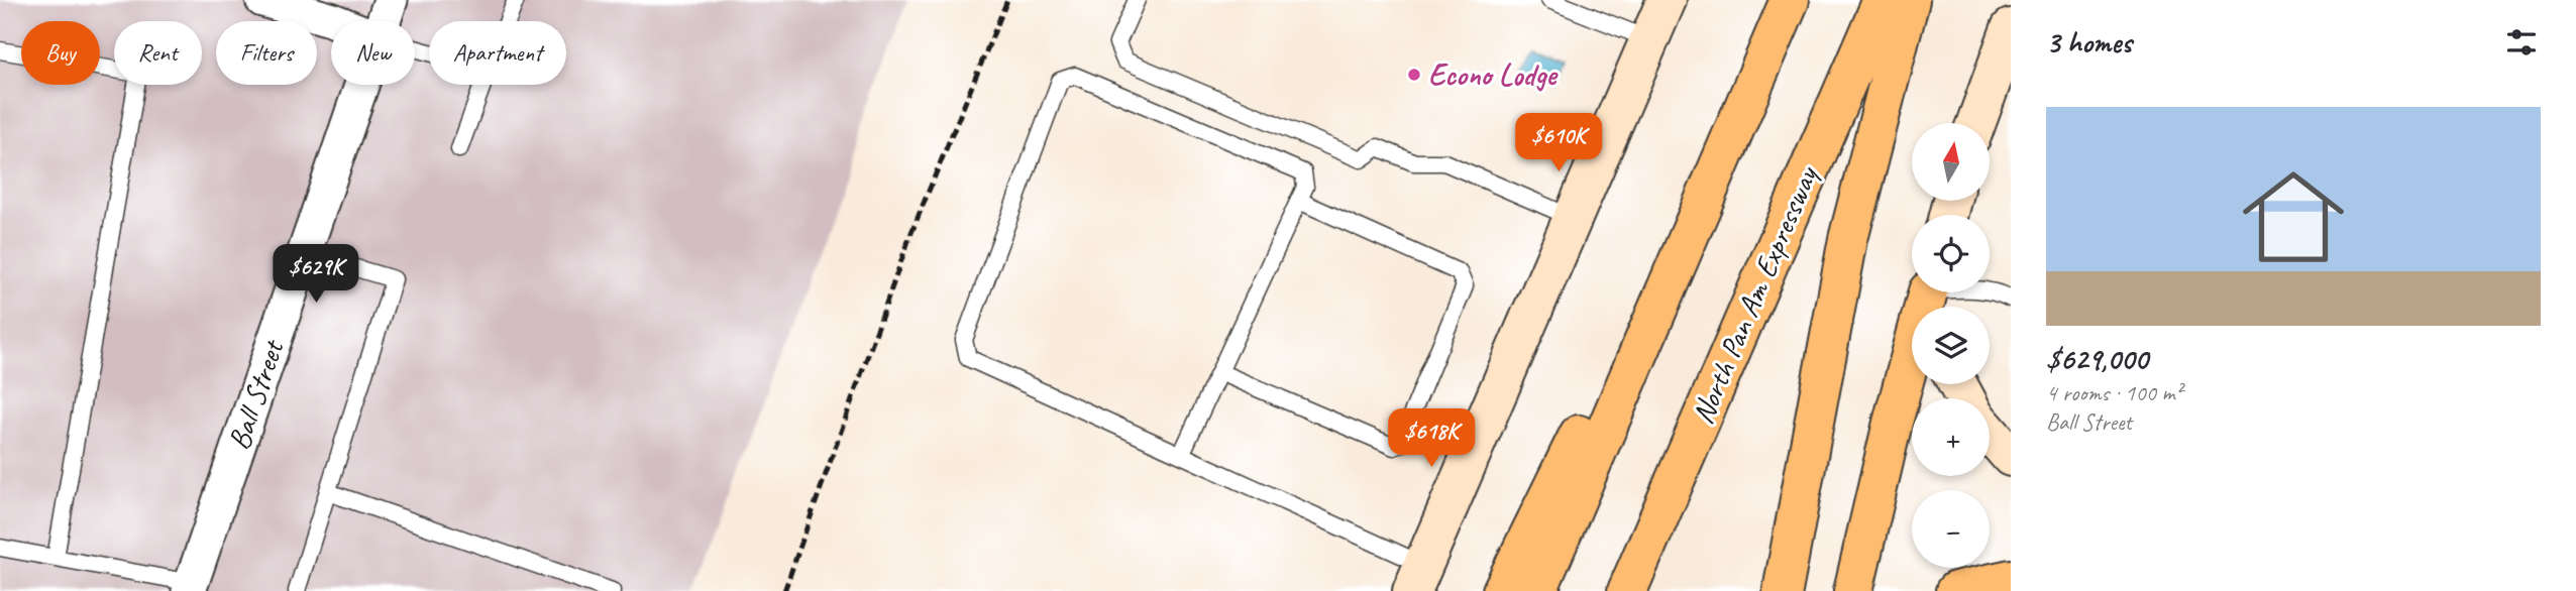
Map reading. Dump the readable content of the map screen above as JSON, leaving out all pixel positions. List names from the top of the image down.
{
  "streets": {
    "highway": ["North Pan Am Expressway"],
    "street": ["Ball Street"]
  },
  "places": ["Econo Lodge"],
  "north": "top",
  "page": {
    "heading": "3 homes",
    "chip": [
      "Buy",
      "Rent",
      "Filters",
      "New",
      "Apartment"
    ],
    "list": [
      {
        "name": "$629,000",
        "note": "4 rooms · 100 m² · Ball Street"
      }
    ],
    "price": ["$610K", "$629K", "$618K"],
    "map_buttons": ["+", "−"]
  }
}
